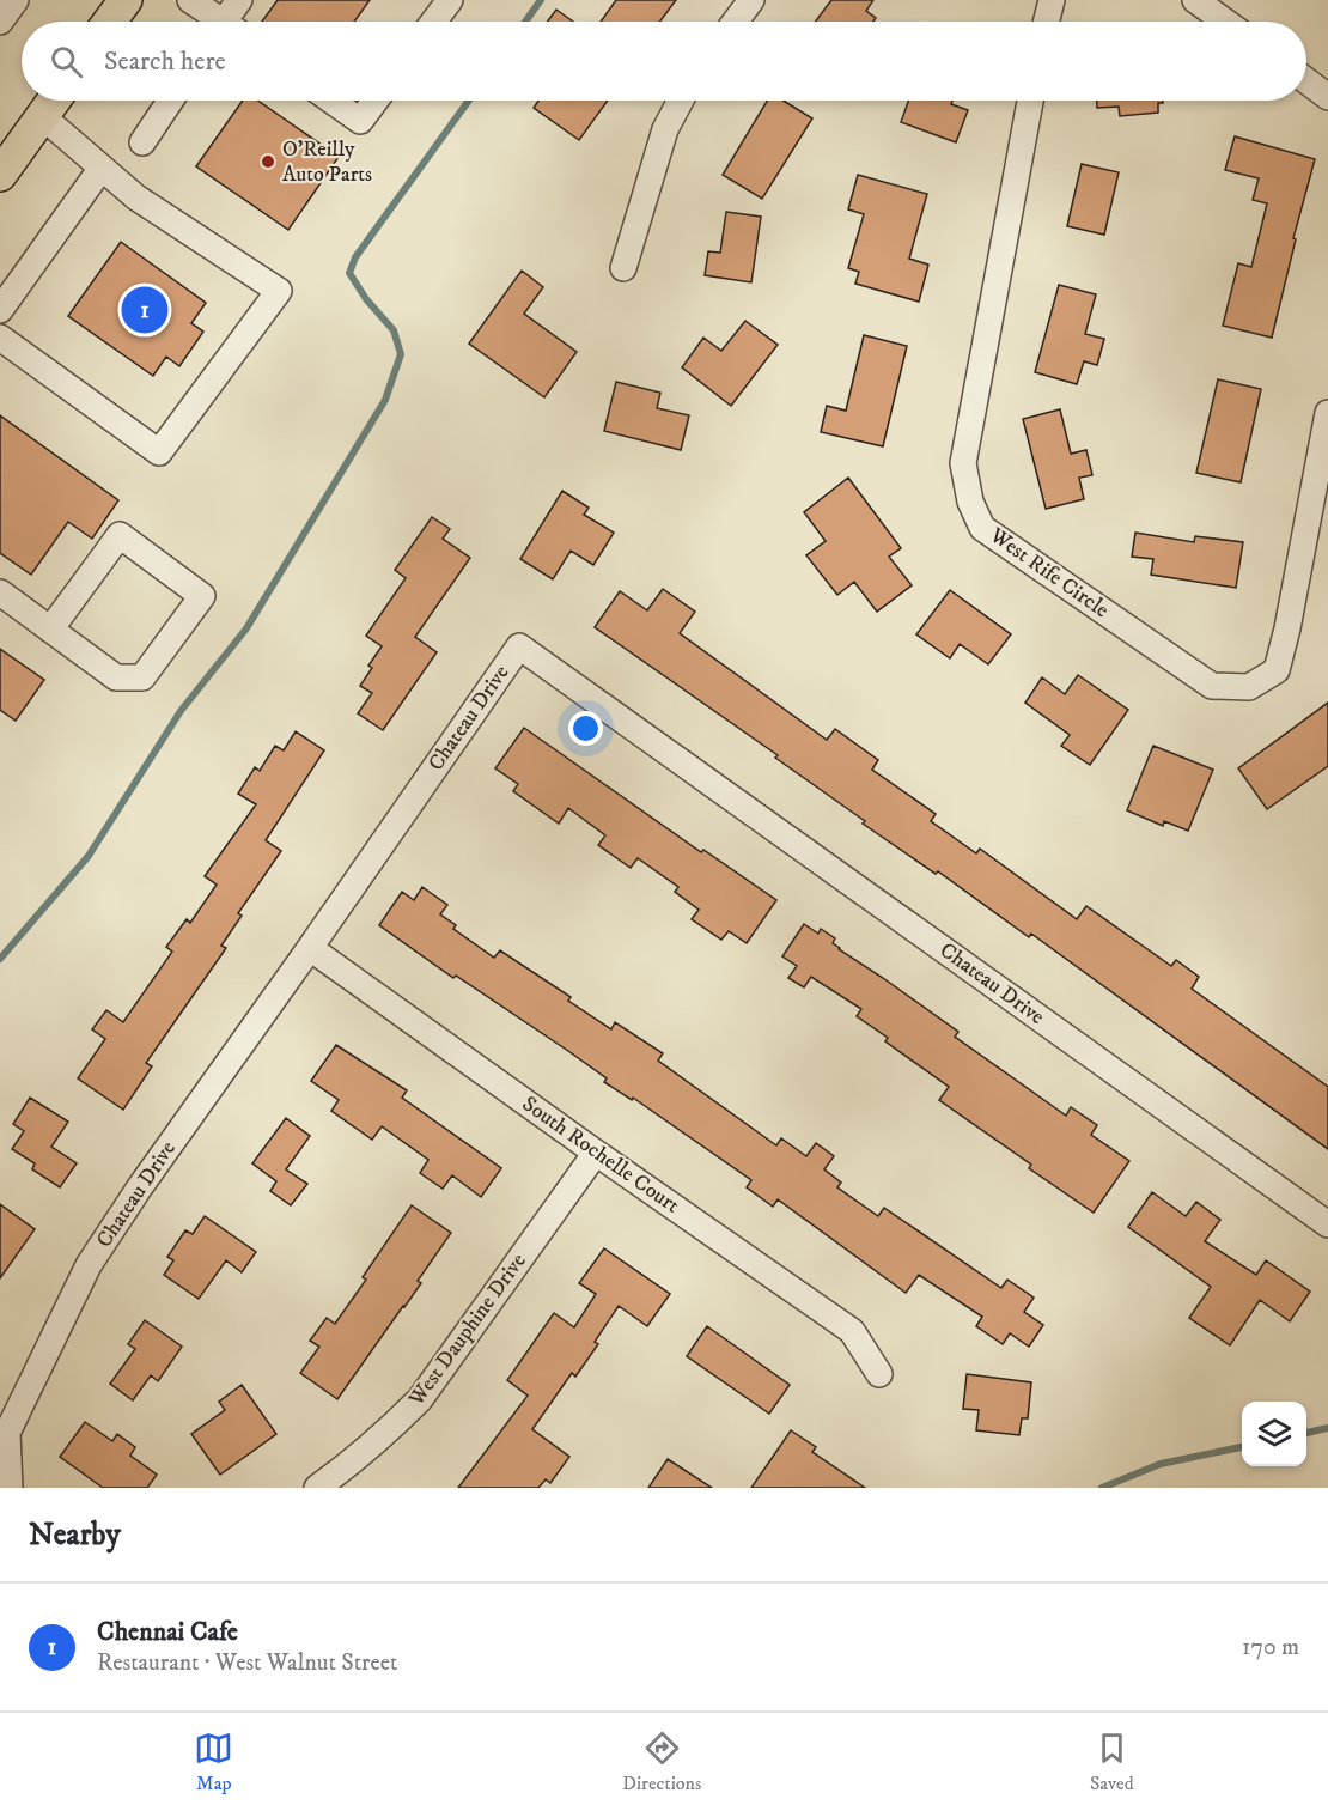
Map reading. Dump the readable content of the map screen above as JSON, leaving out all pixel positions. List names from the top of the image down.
{
  "streets": {
    "street": [
      "West Rife Circle",
      "Chateau Drive",
      "South Rochelle Court",
      "West Dauphine Drive"
    ]
  },
  "crossings": [
    ["Chateau Drive", "South Rochelle Court"],
    ["South Rochelle Court", "West Dauphine Drive"]
  ],
  "places": ["O'Reilly Auto Parts"],
  "page": {
    "search": "Search here",
    "pins": "1",
    "heading": "Nearby",
    "list": [
      {
        "mark": "1",
        "name": "Chennai Cafe",
        "note": "Restaurant · West Walnut Street",
        "value": "170 m"
      }
    ],
    "nav": ["Map", "Directions", "Saved"]
  }
}
